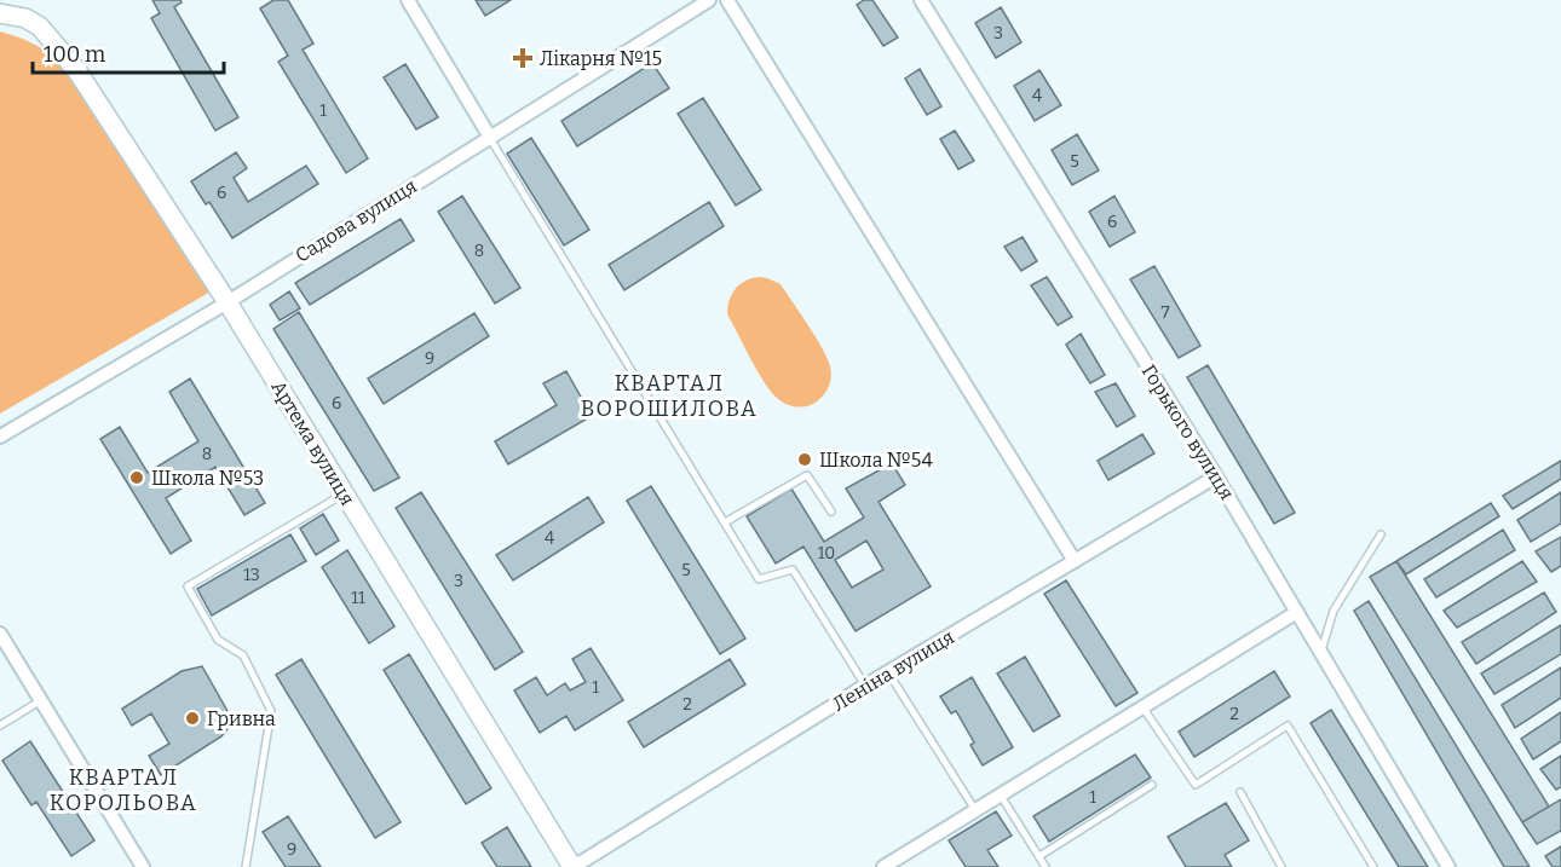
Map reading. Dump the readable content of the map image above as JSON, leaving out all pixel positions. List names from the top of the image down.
{
  "streets": {
    "street": [
      "Садова вулиця",
      "Горького вулиця",
      "Артема вулиця",
      "Леніна вулиця"
    ]
  },
  "crossings": [
    ["Садова вулиця", "Артема вулиця"],
    ["Горького вулиця", "Леніна вулиця"],
    ["Артема вулиця", "Леніна вулиця"]
  ],
  "districts": ["КВАРТАЛ ВОРОШИЛОВА", "КВАРТАЛ КОРОЛЬОВА"],
  "places": {
    "health": ["Лікарня №15"],
    "other": ["Школа №54", "Школа №53", "Гривна"]
  },
  "house_numbers": [
    "3",
    "4",
    "1",
    "5",
    "6",
    "6",
    "8",
    "7",
    "9",
    "6",
    "8",
    "4",
    "10",
    "5",
    "13",
    "3",
    "11",
    "1",
    "2",
    "2",
    "1",
    "9"
  ],
  "scale_bar": "100 m"
}
